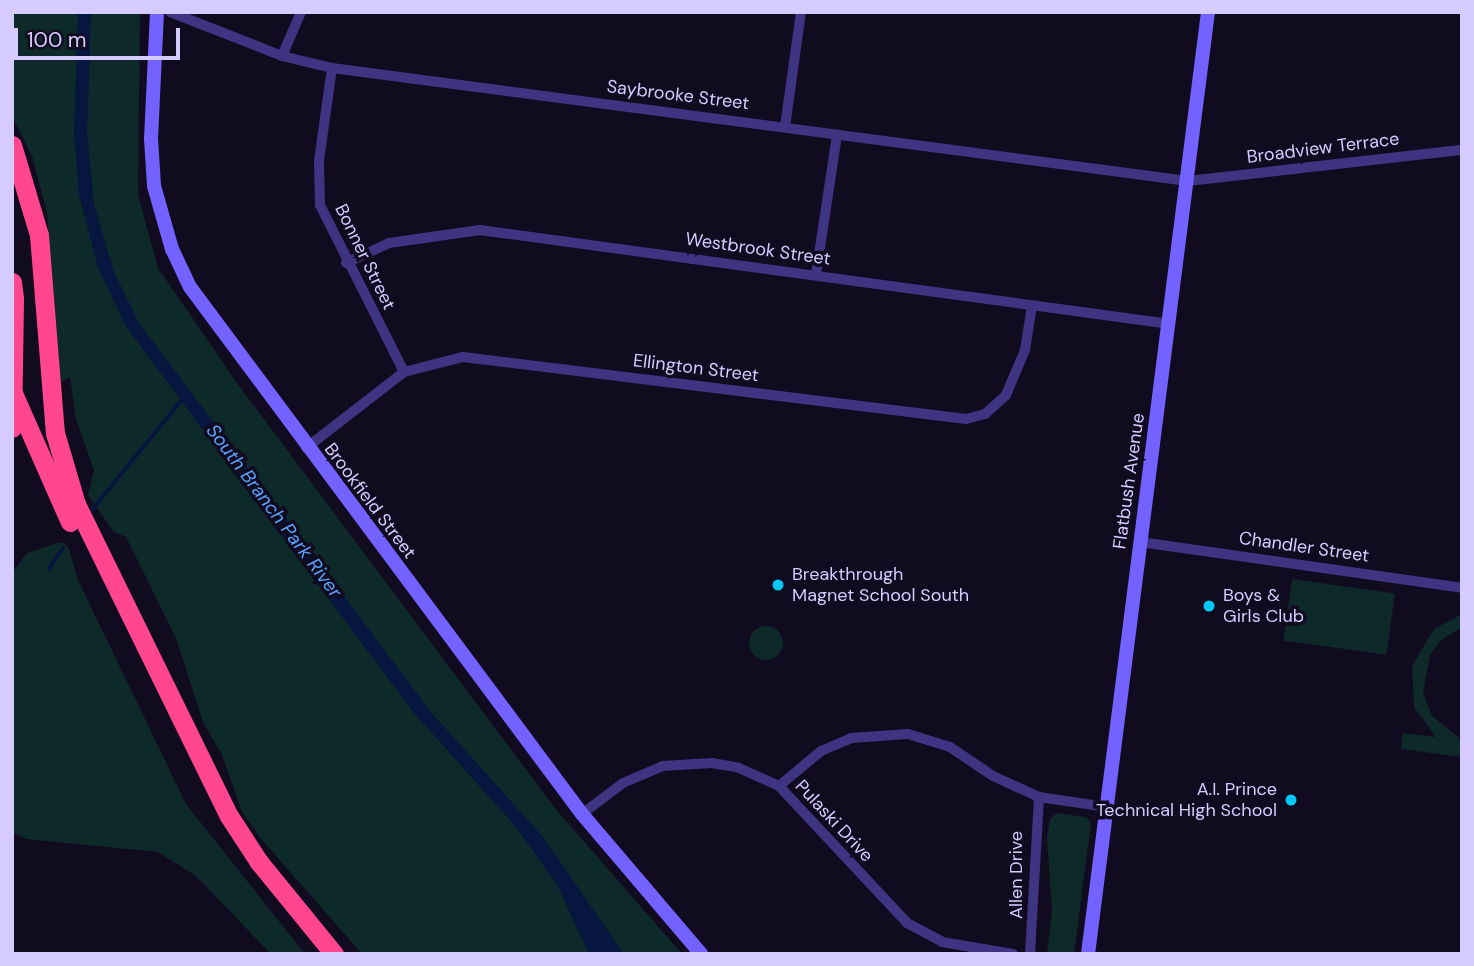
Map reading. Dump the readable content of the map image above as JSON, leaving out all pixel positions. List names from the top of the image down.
{
  "streets": {
    "street": [
      "Saybrooke Street",
      "Broadview Terrace",
      "Westbrook Street",
      "Bonner Street",
      "Ellington Street",
      "Flatbush Avenue",
      "Brookfield Street",
      "Chandler Street",
      "Pulaski Drive",
      "Allen Drive"
    ]
  },
  "crossings": [
    ["Saybrooke Street", "Broadview Terrace"],
    ["Saybrooke Street", "Bonner Street"],
    ["Saybrooke Street", "Flatbush Avenue"],
    ["Broadview Terrace", "Flatbush Avenue"],
    ["Westbrook Street", "Bonner Street"],
    ["Westbrook Street", "Ellington Street"],
    ["Westbrook Street", "Flatbush Avenue"],
    ["Bonner Street", "Ellington Street"],
    ["Ellington Street", "Brookfield Street"],
    ["Flatbush Avenue", "Chandler Street"],
    ["Brookfield Street", "Pulaski Drive"]
  ],
  "water": ["South Branch Park River"],
  "places": ["Breakthrough Magnet School South", "Boys & Girls Club", "A.I. Prince Technical High School"],
  "scale_bar": "100 m"
}
